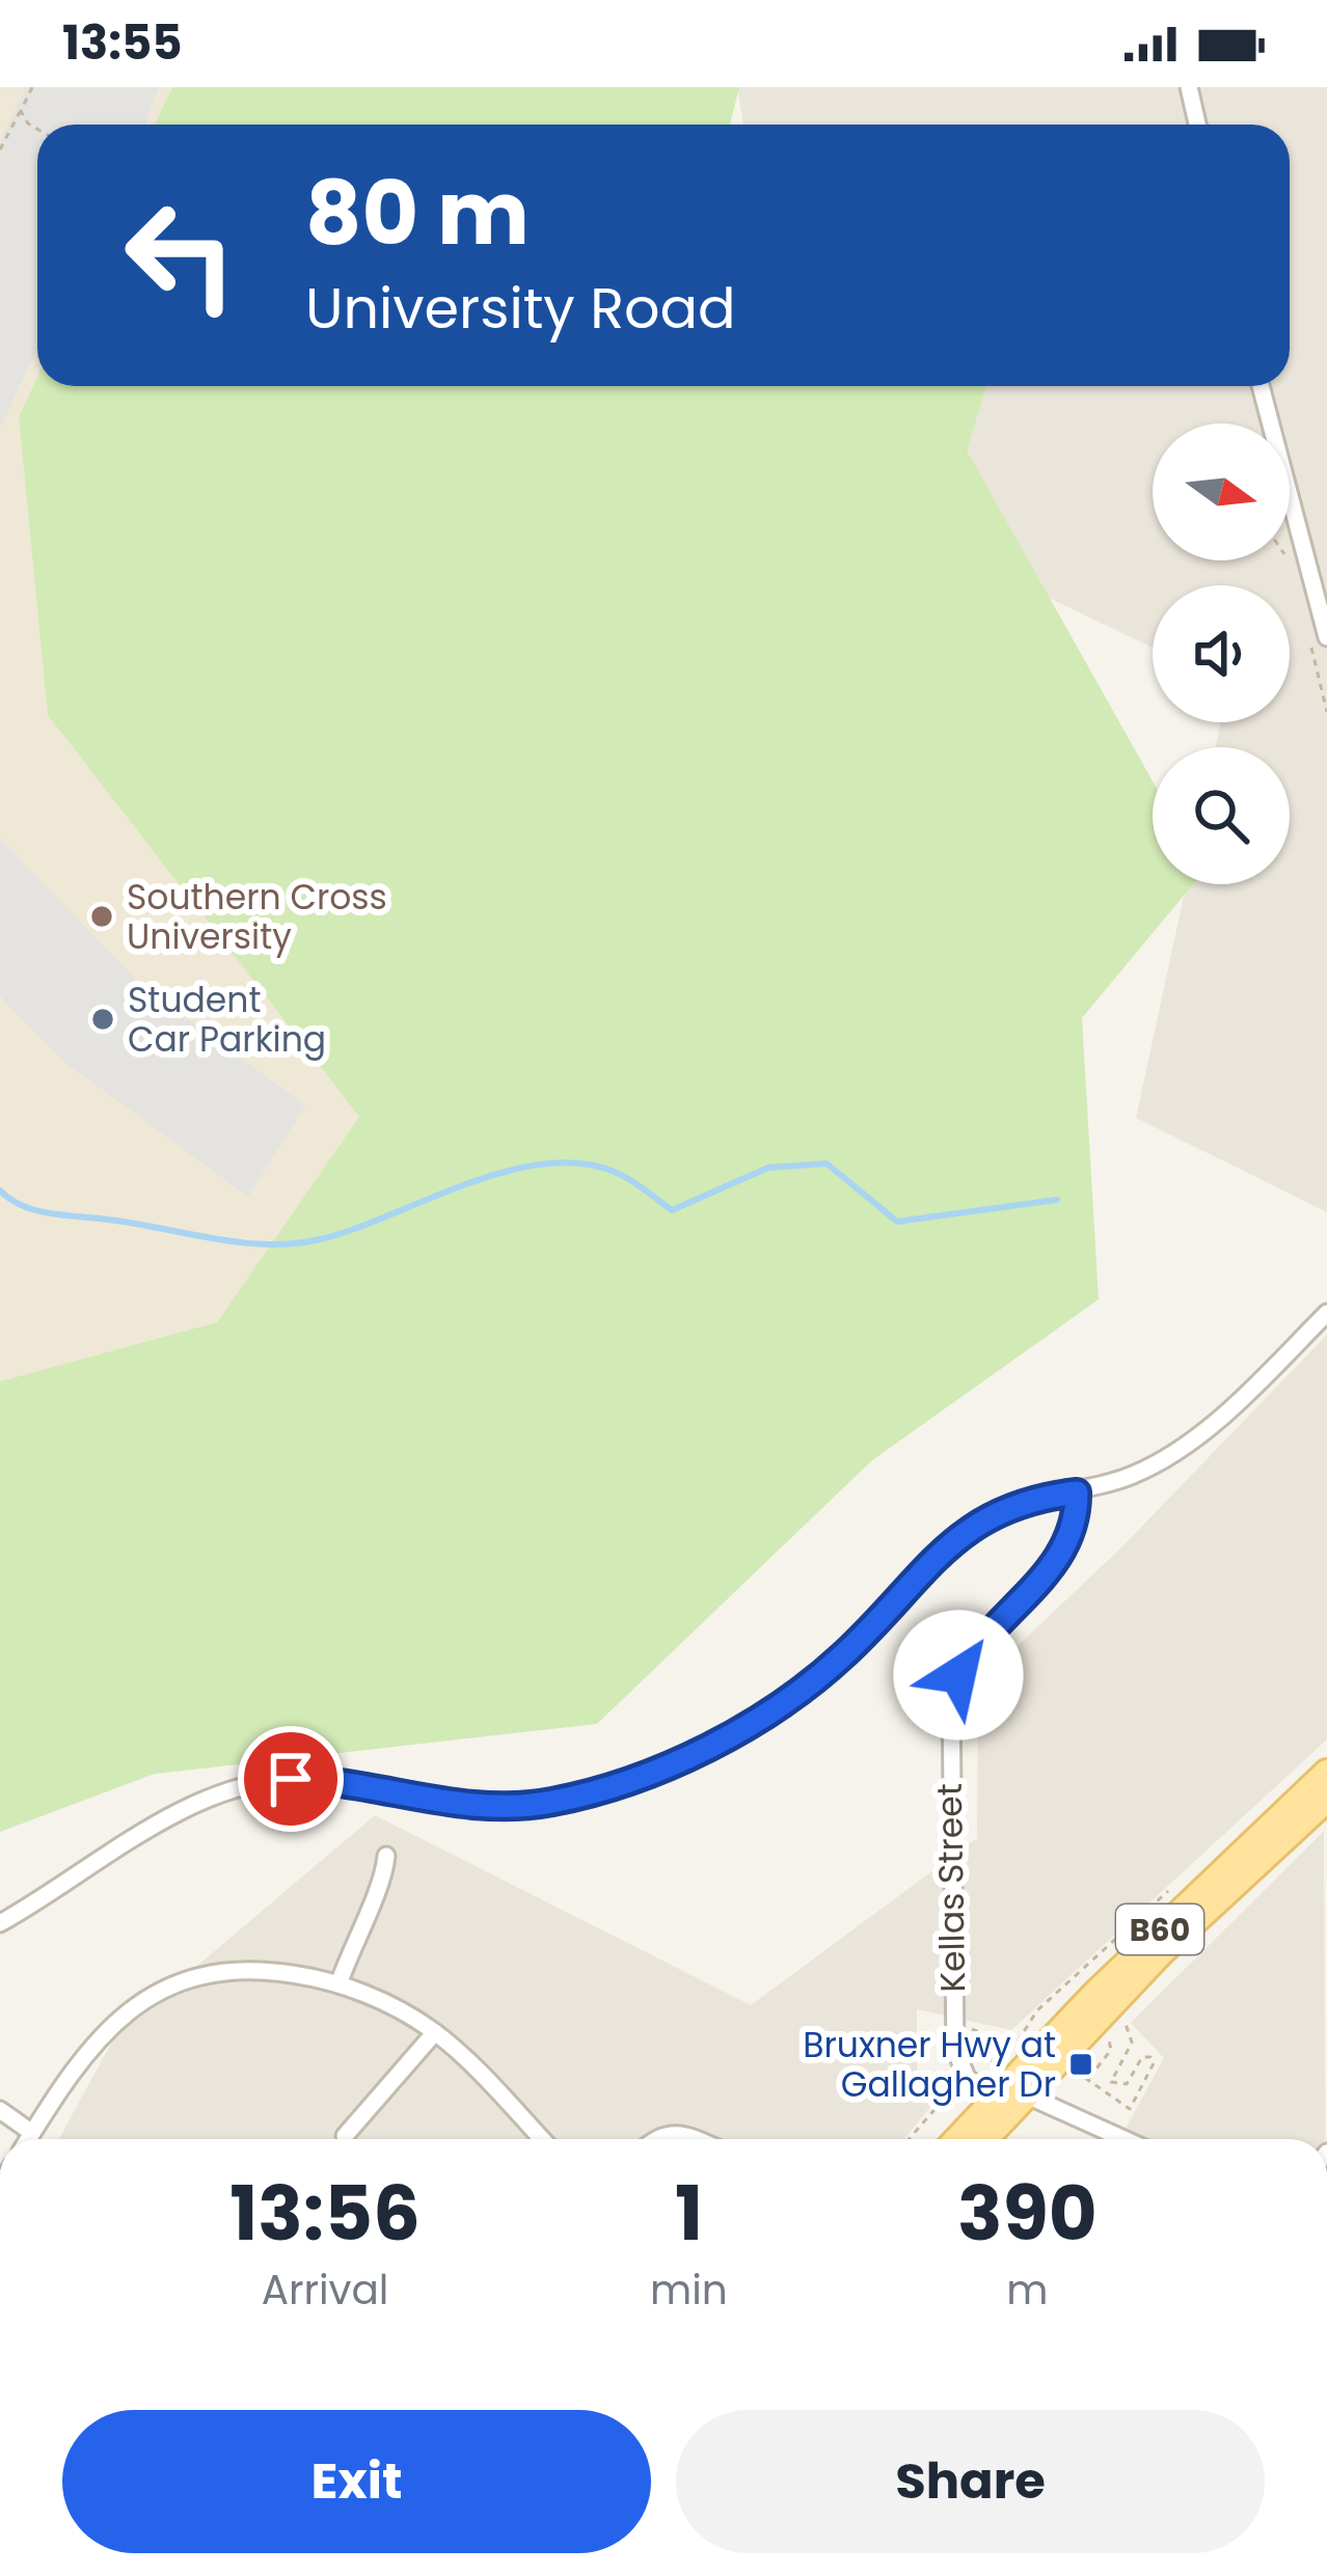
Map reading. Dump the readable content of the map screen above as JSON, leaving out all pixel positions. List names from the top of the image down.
{
  "streets": {
    "main road": ["B60"],
    "street": ["Kellas Street"]
  },
  "crossings": [
    ["Kellas Street", "B60"]
  ],
  "places": {
    "other": ["Southern Cross University", "Student Car Parking"],
    "transit": ["Bruxner Hwy at Gallagher Dr"]
  },
  "north": "right",
  "page": {
    "status": "13:55",
    "turn": ["80 m", "University Road"],
    "eta": [
      "13:56",
      "Arrival",
      "1",
      "min",
      "390",
      "m"
    ],
    "buttons": ["Exit", "Share"]
  }
}
